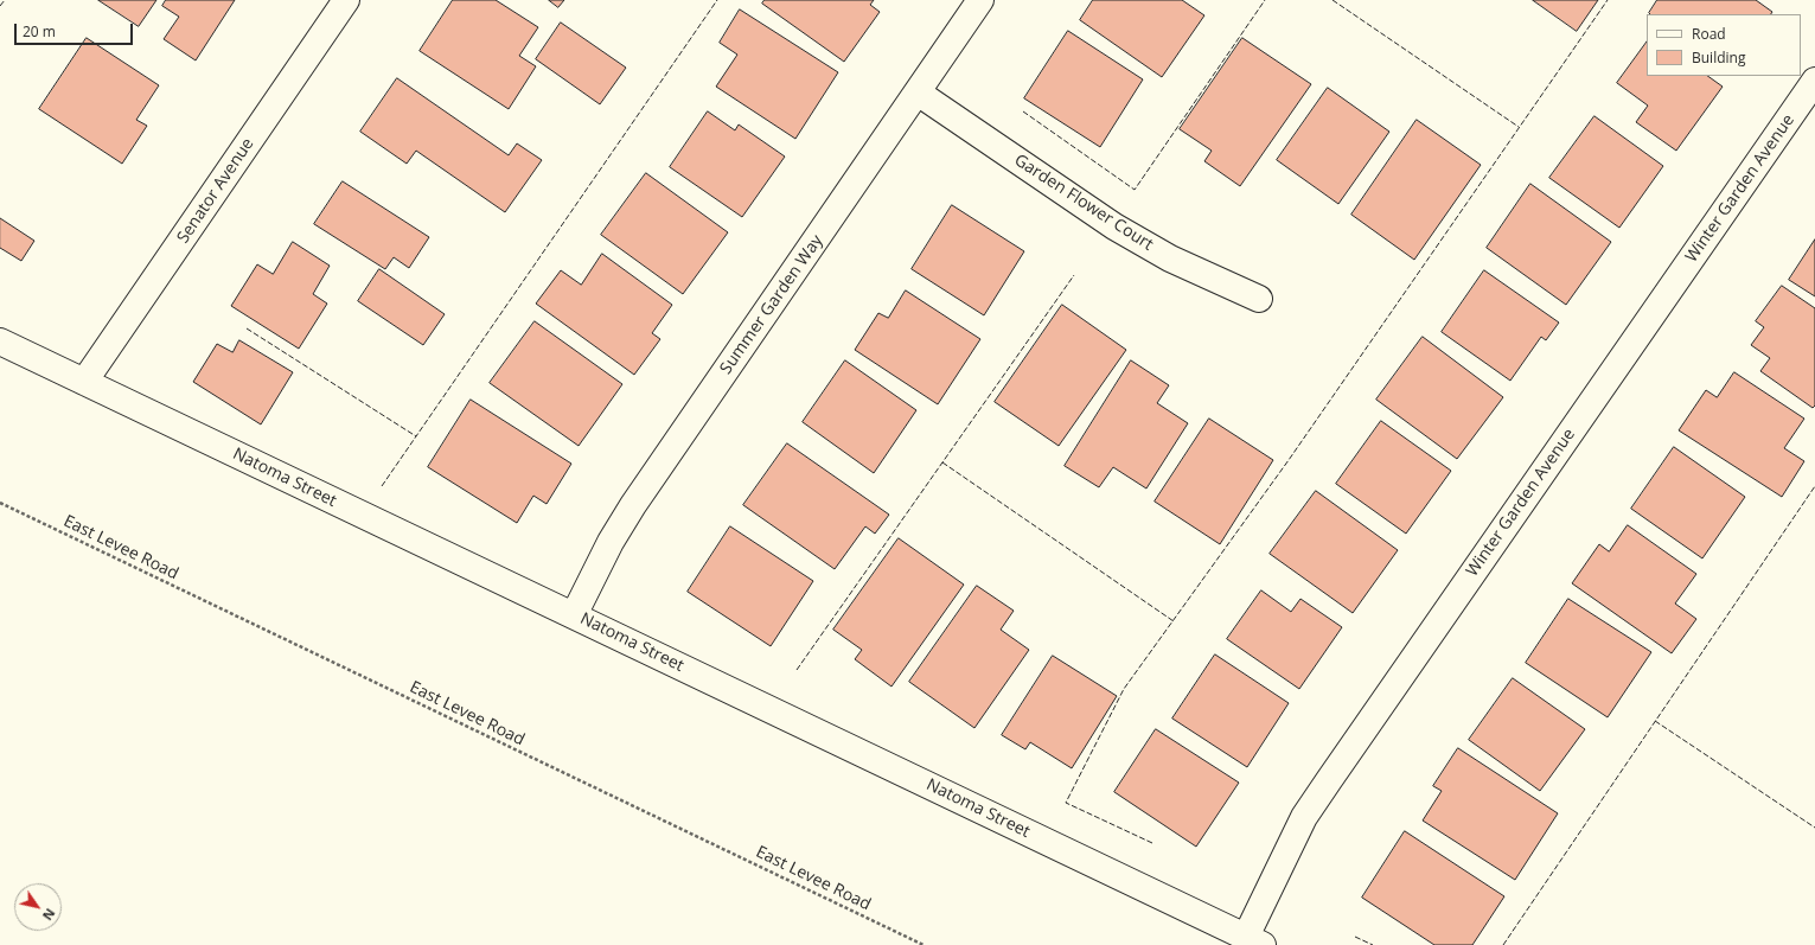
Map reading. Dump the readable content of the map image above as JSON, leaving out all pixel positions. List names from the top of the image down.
{
  "streets": {
    "street": [
      "Winter Garden Avenue",
      "Senator Avenue",
      "Garden Flower Court",
      "Summer Garden Way",
      "Natoma Street"
    ],
    "path": ["East Levee Road"]
  },
  "crossings": [
    ["Winter Garden Avenue", "Natoma Street"],
    ["Senator Avenue", "Natoma Street"],
    ["Garden Flower Court", "Summer Garden Way"],
    ["Summer Garden Way", "Natoma Street"]
  ],
  "legend": ["Road", "Building"],
  "scale_bar": "20 m",
  "north": "bottom right"
}
